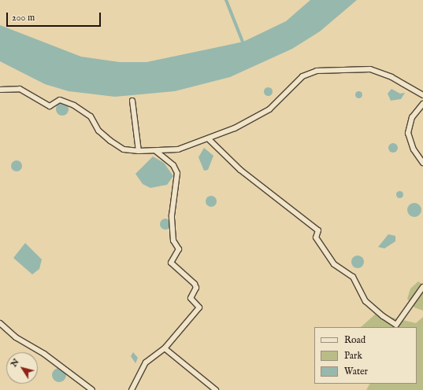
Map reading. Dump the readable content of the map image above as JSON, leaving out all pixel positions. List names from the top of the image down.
{
  "legend": ["Road", "Park", "Water"],
  "scale_bar": "200 m",
  "north": "top left"
}
